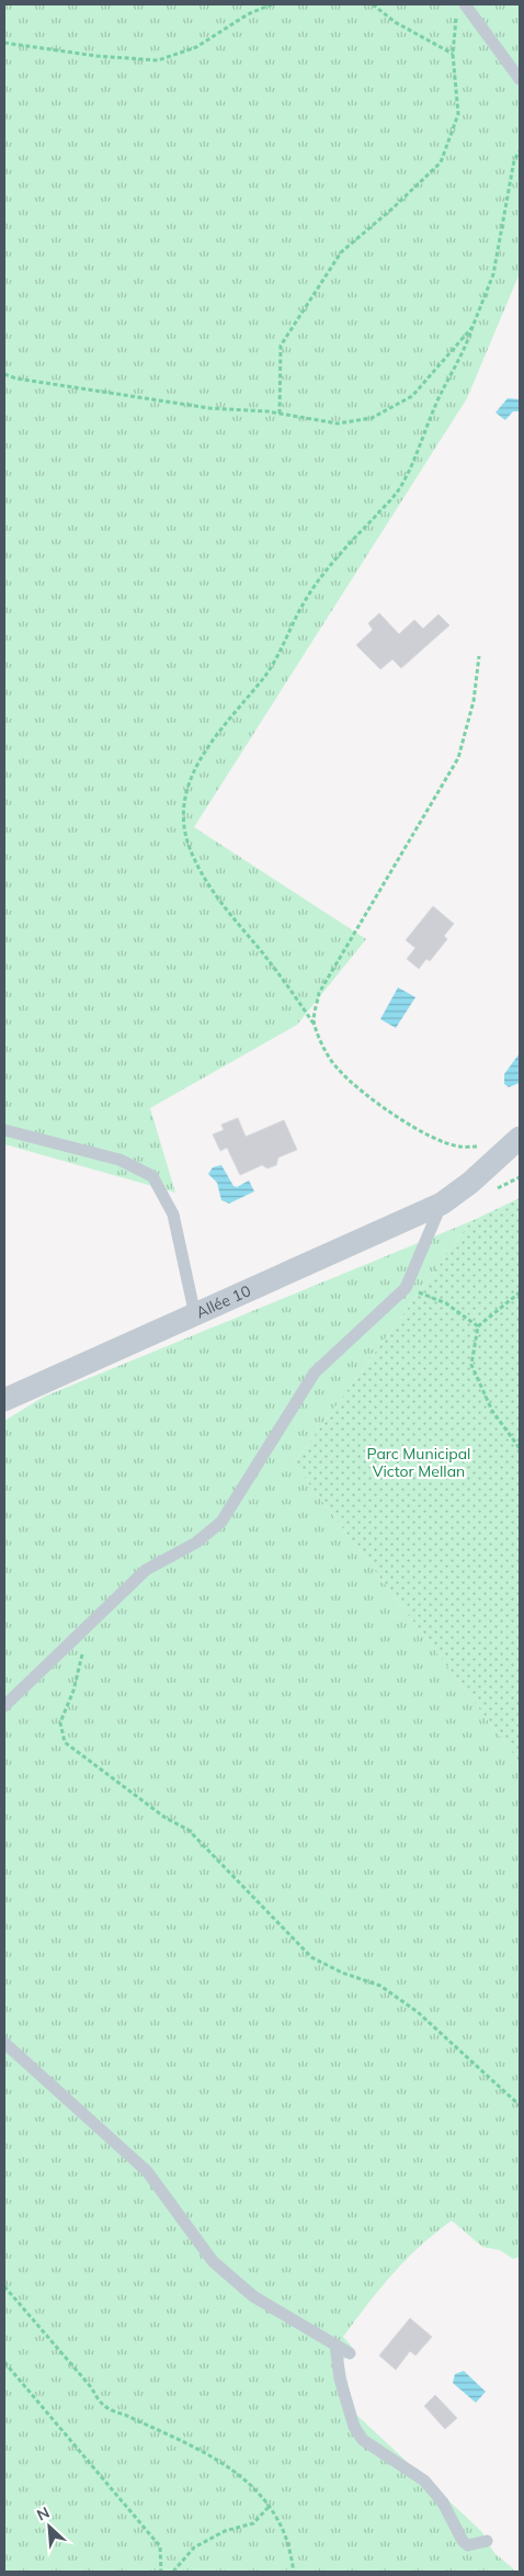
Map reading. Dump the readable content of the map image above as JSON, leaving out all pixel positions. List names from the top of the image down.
{
  "streets": {
    "street": ["Allée 10"]
  },
  "parks": ["Parc Municipal Victor Mellan"],
  "north": "top left"
}
